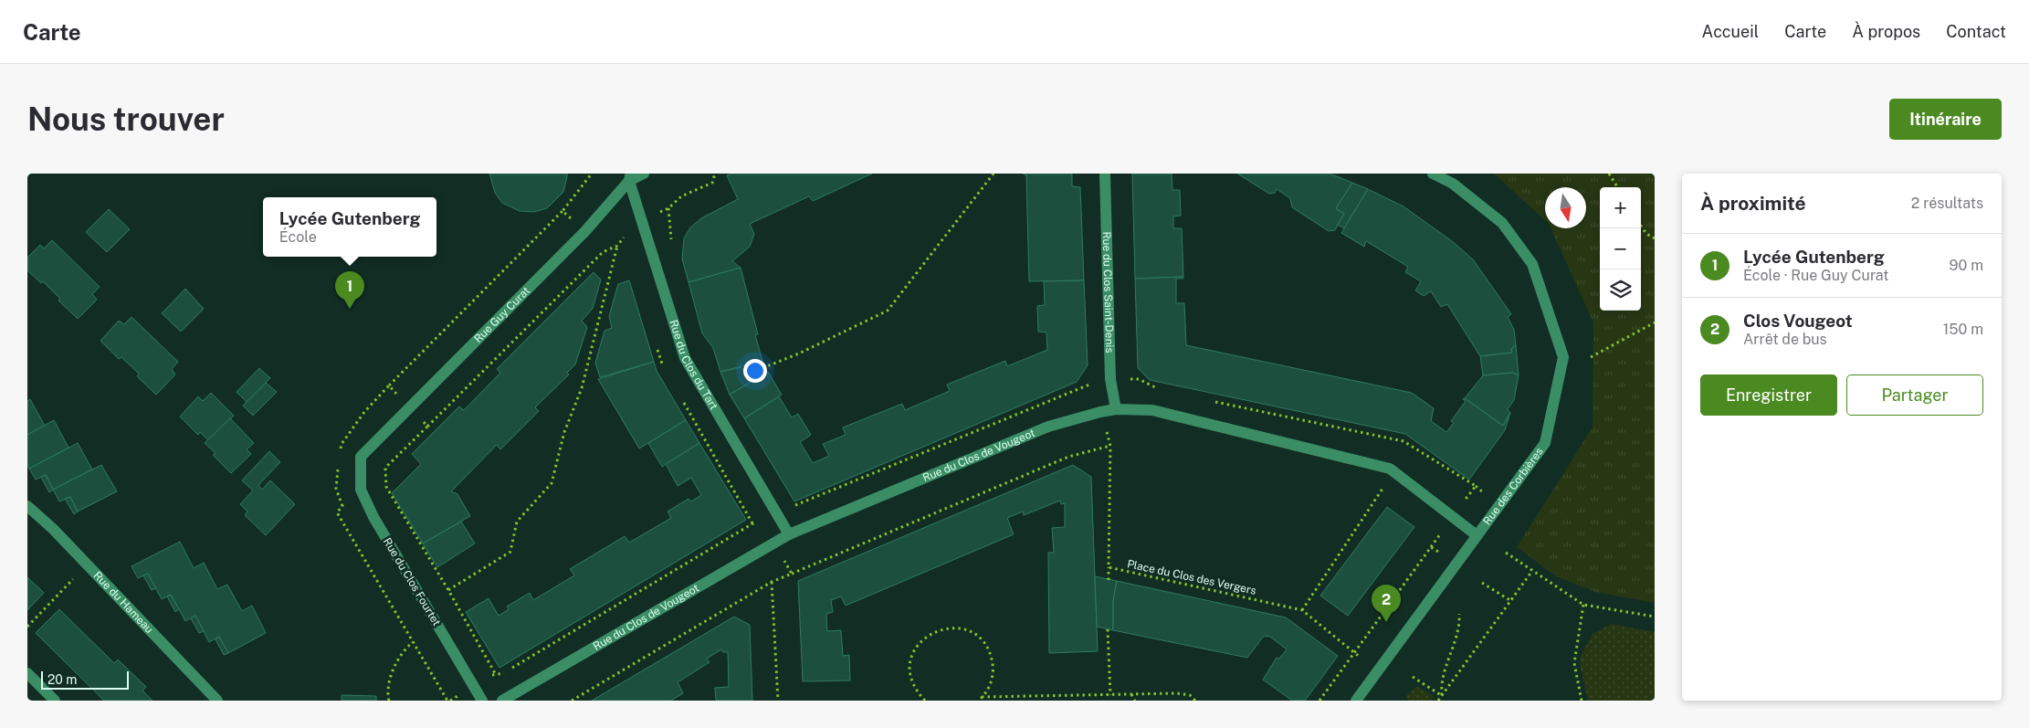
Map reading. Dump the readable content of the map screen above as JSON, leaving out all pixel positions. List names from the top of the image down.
{
  "streets": {
    "street": [
      "Rue du Clos Saint-Denis",
      "Rue Guy Curat",
      "Rue du Clos du Tart",
      "Rue du Clos de Vougeot",
      "Rue des Corbières",
      "Rue du Clos Fourtet",
      "Rue du Hameau"
    ],
    "path": ["Place du Clos des Vergers"]
  },
  "crossings": [
    ["Rue du Clos Saint-Denis", "Rue du Clos de Vougeot"],
    ["Rue Guy Curat", "Rue du Clos du Tart"],
    ["Rue Guy Curat", "Rue du Clos Fourtet"],
    ["Rue du Clos du Tart", "Rue du Clos de Vougeot"],
    ["Rue du Clos de Vougeot", "Rue des Corbières"],
    ["Rue des Corbières", "Place du Clos des Vergers"]
  ],
  "scale_bar": "20 m",
  "north": "bottom",
  "page": {
    "header": "Carte",
    "nav": [
      "Accueil",
      "Carte",
      "À propos",
      "Contact"
    ],
    "buttons": [
      "Itinéraire",
      ["Enregistrer", "Partager"]
    ],
    "title": "Nous trouver",
    "heading": ["À proximité", "2 résultats"],
    "map_buttons": ["+", "−"],
    "popup": ["Lycée Gutenberg", "École"],
    "list": [
      {
        "mark": "1",
        "name": "Lycée Gutenberg",
        "note": "École · Rue Guy Curat",
        "value": "90 m"
      },
      {
        "mark": "2",
        "name": "Clos Vougeot",
        "note": "Arrêt de bus",
        "value": "150 m"
      }
    ],
    "pins": ["1", "2"],
    "scale": "20 m"
  }
}
